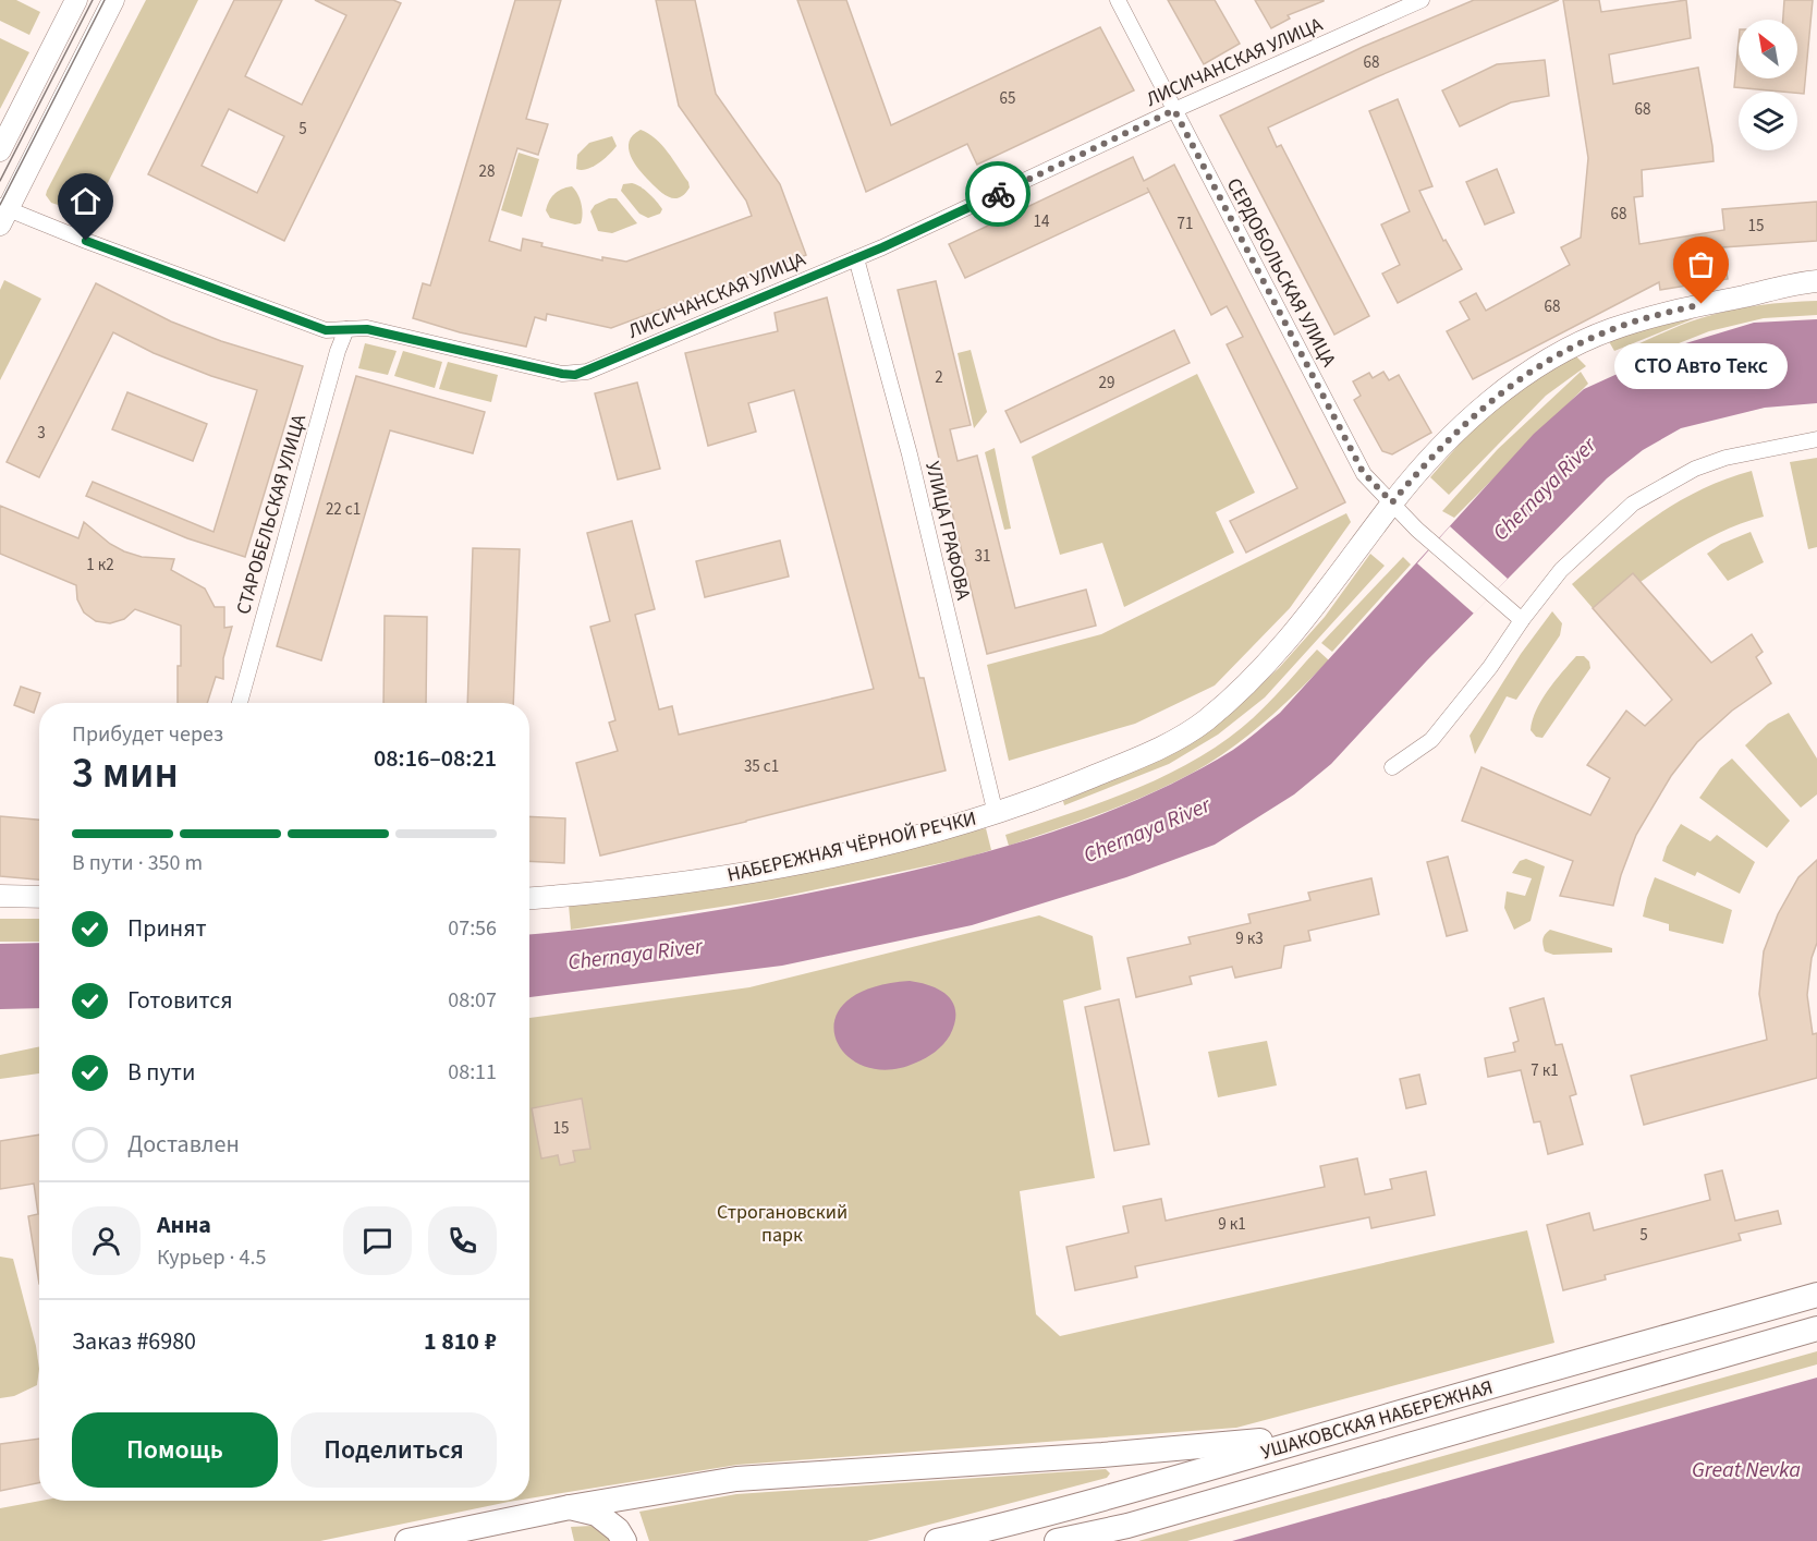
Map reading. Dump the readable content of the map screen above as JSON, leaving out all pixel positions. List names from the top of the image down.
{
  "streets": {
    "main road": ["УШАКОВСКАЯ НАБЕРЕЖНАЯ"],
    "street": [
      "ЛИСИЧАНСКАЯ УЛИЦА",
      "СЕРДОБОЛЬСКАЯ УЛИЦА",
      "СТАРОБЕЛЬСКАЯ УЛИЦА",
      "УЛИЦА ГРАФОВА",
      "НАБЕРЕЖНАЯ ЧЁРНОЙ РЕЧКИ"
    ]
  },
  "crossings": [
    ["ЛИСИЧАНСКАЯ УЛИЦА", "СЕРДОБОЛЬСКАЯ УЛИЦА"],
    ["ЛИСИЧАНСКАЯ УЛИЦА", "СТАРОБЕЛЬСКАЯ УЛИЦА"],
    ["ЛИСИЧАНСКАЯ УЛИЦА", "УЛИЦА ГРАФОВА"],
    ["СЕРДОБОЛЬСКАЯ УЛИЦА", "НАБЕРЕЖНАЯ ЧЁРНОЙ РЕЧКИ"],
    ["УЛИЦА ГРАФОВА", "НАБЕРЕЖНАЯ ЧЁРНОЙ РЕЧКИ"]
  ],
  "water": ["Chernaya River", "Great Nevka"],
  "parks": ["Строгановский парк"],
  "places": ["СТО Авто Текс"],
  "house_numbers": [
    "68",
    "65",
    "68",
    "5",
    "28",
    "68",
    "14",
    "71",
    "15",
    "68",
    "2",
    "29",
    "3",
    "22 с1",
    "31",
    "1 к2",
    "35 с1",
    "9 к3",
    "7 к1",
    "15",
    "9 к1",
    "5"
  ],
  "north": "top left",
  "page": {
    "bubble": "СТО Авто Текс",
    "heading": ["3 мин", "Прибудет через", "08:16–08:21"],
    "panel": [
      "Анна",
      "Курьер · 4.5",
      "Заказ #6980",
      "1 810 ₽"
    ],
    "bar": "В пути · 350 m",
    "list": [
      ["Принят", "07:56"],
      ["Готовится", "08:07"],
      ["В пути", "08:11"],
      "Доставлен"
    ],
    "buttons": ["Помощь", "Поделиться"]
  }
}
